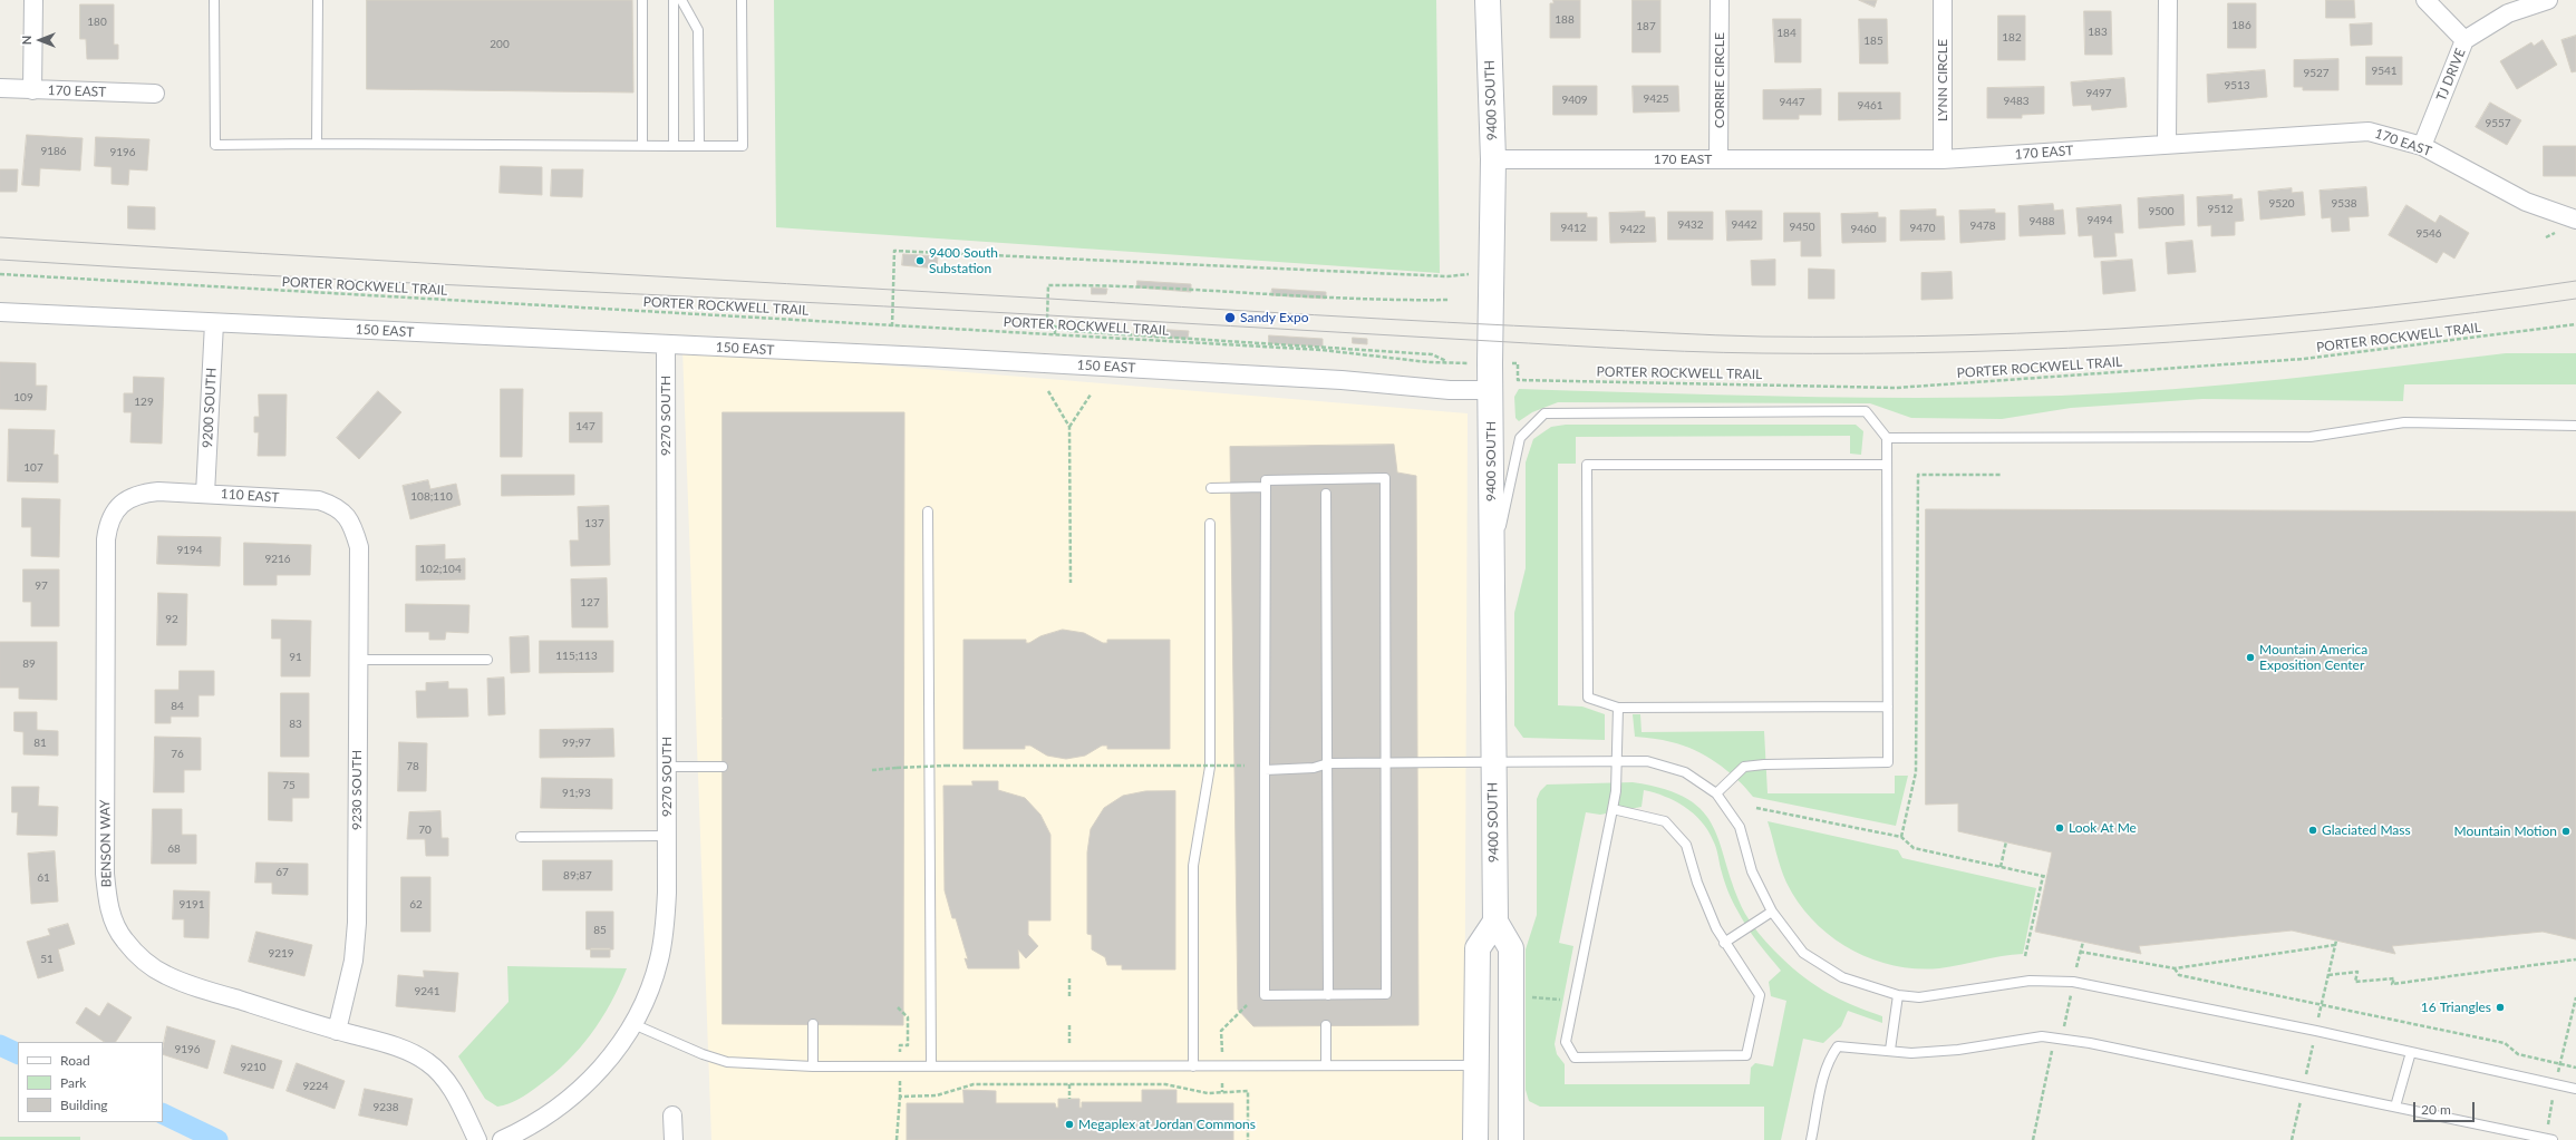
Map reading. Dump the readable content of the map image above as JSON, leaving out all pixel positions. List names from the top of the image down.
{
  "streets": {
    "street": [
      "TJ DRIVE",
      "CORRIE CIRCLE",
      "LYNN CIRCLE",
      "170 EAST",
      "9400 SOUTH",
      "150 EAST",
      "9200 SOUTH",
      "9270 SOUTH",
      "110 EAST",
      "9230 SOUTH",
      "BENSON WAY"
    ],
    "path": ["PORTER ROCKWELL TRAIL"]
  },
  "crossings": [
    ["TJ DRIVE", "170 EAST"],
    ["CORRIE CIRCLE", "170 EAST"],
    ["LYNN CIRCLE", "170 EAST"],
    ["170 EAST", "9400 SOUTH"],
    ["9400 SOUTH", "150 EAST"],
    ["150 EAST", "9200 SOUTH"],
    ["150 EAST", "9270 SOUTH"],
    ["9200 SOUTH", "110 EAST"],
    ["110 EAST", "9230 SOUTH"],
    ["110 EAST", "BENSON WAY"],
    ["9230 SOUTH", "BENSON WAY"]
  ],
  "places": [
    "9400 South Substation",
    "Sandy Expo",
    "Mountain America Exposition Center",
    "Look At Me",
    "Glaciated Mass",
    "Mountain Motion",
    "16 Triangles",
    "Megaplex at Jordan Commons"
  ],
  "house_numbers": [
    "188",
    "180",
    "186",
    "187",
    "183",
    "184",
    "182",
    "185",
    "200",
    "9541",
    "9527",
    "9513",
    "9497",
    "9425",
    "9409",
    "9483",
    "9447",
    "9461",
    "9557",
    "9186",
    "9196",
    "9520",
    "9538",
    "9512",
    "9500",
    "9494",
    "9488",
    "9432",
    "9442",
    "9478",
    "9450",
    "9412",
    "9470",
    "9422",
    "9460",
    "9546",
    "109",
    "129",
    "147",
    "107",
    "108;110",
    "137",
    "9194",
    "9216",
    "102;104",
    "97",
    "127",
    "92",
    "115;113",
    "91",
    "89",
    "84",
    "83",
    "81",
    "99;97",
    "76",
    "78",
    "75",
    "91;93",
    "70",
    "68",
    "67",
    "89;87",
    "61",
    "9191",
    "62",
    "85",
    "9219",
    "51",
    "9241",
    "9196",
    "9210",
    "9224",
    "9238"
  ],
  "legend": ["Road", "Park", "Building"],
  "scale_bar": "20 m",
  "north": "left"
}
